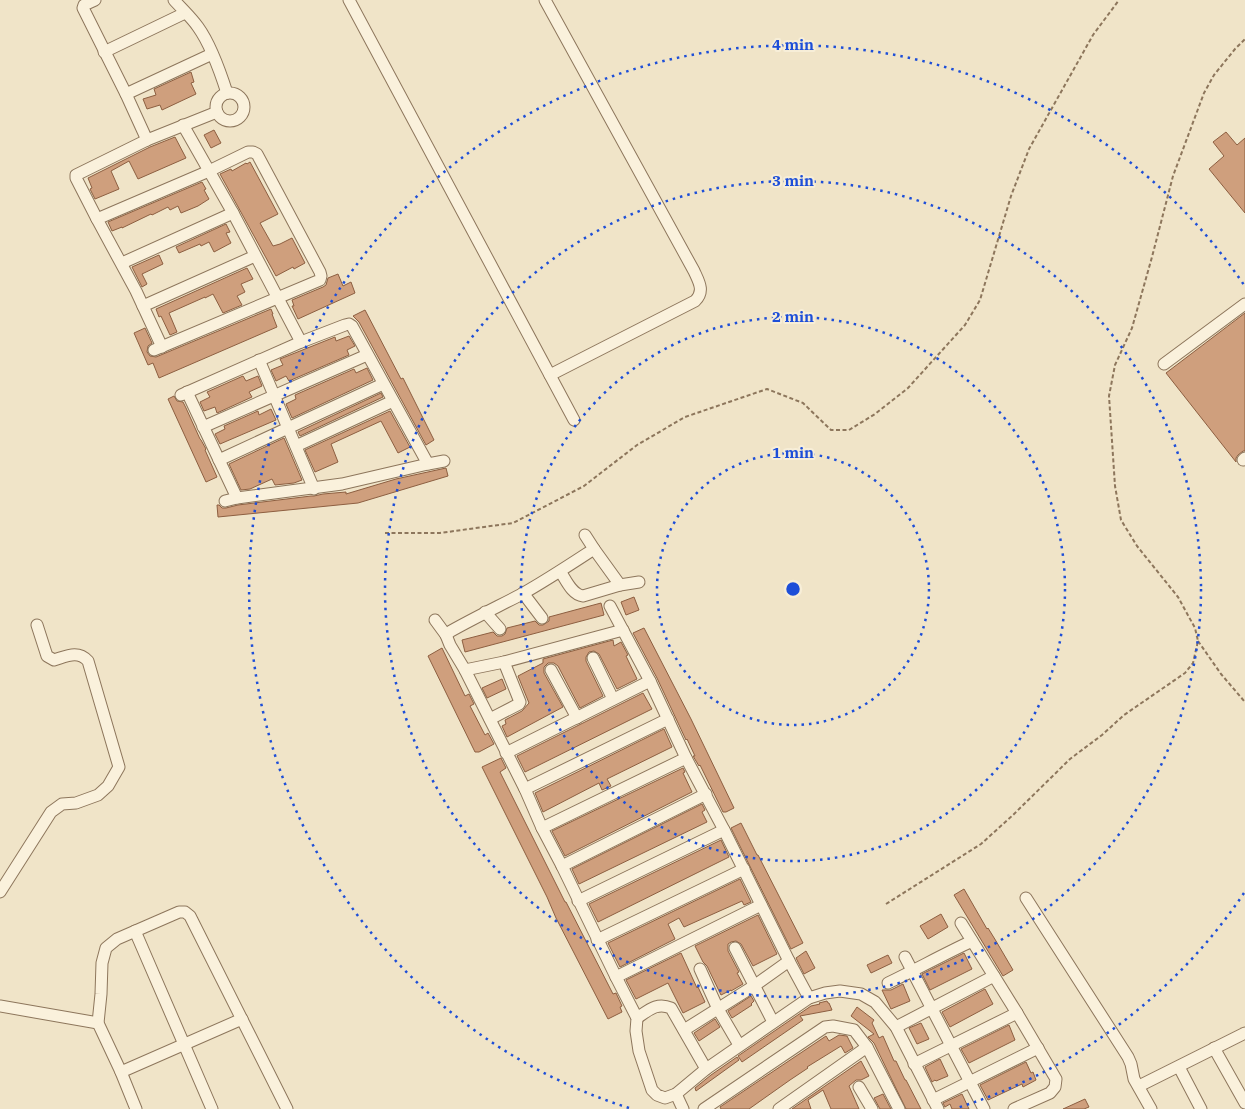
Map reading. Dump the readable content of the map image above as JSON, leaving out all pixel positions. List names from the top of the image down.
{
  "rings": [
    "4 min",
    "3 min",
    "2 min",
    "1 min"
  ]
}
